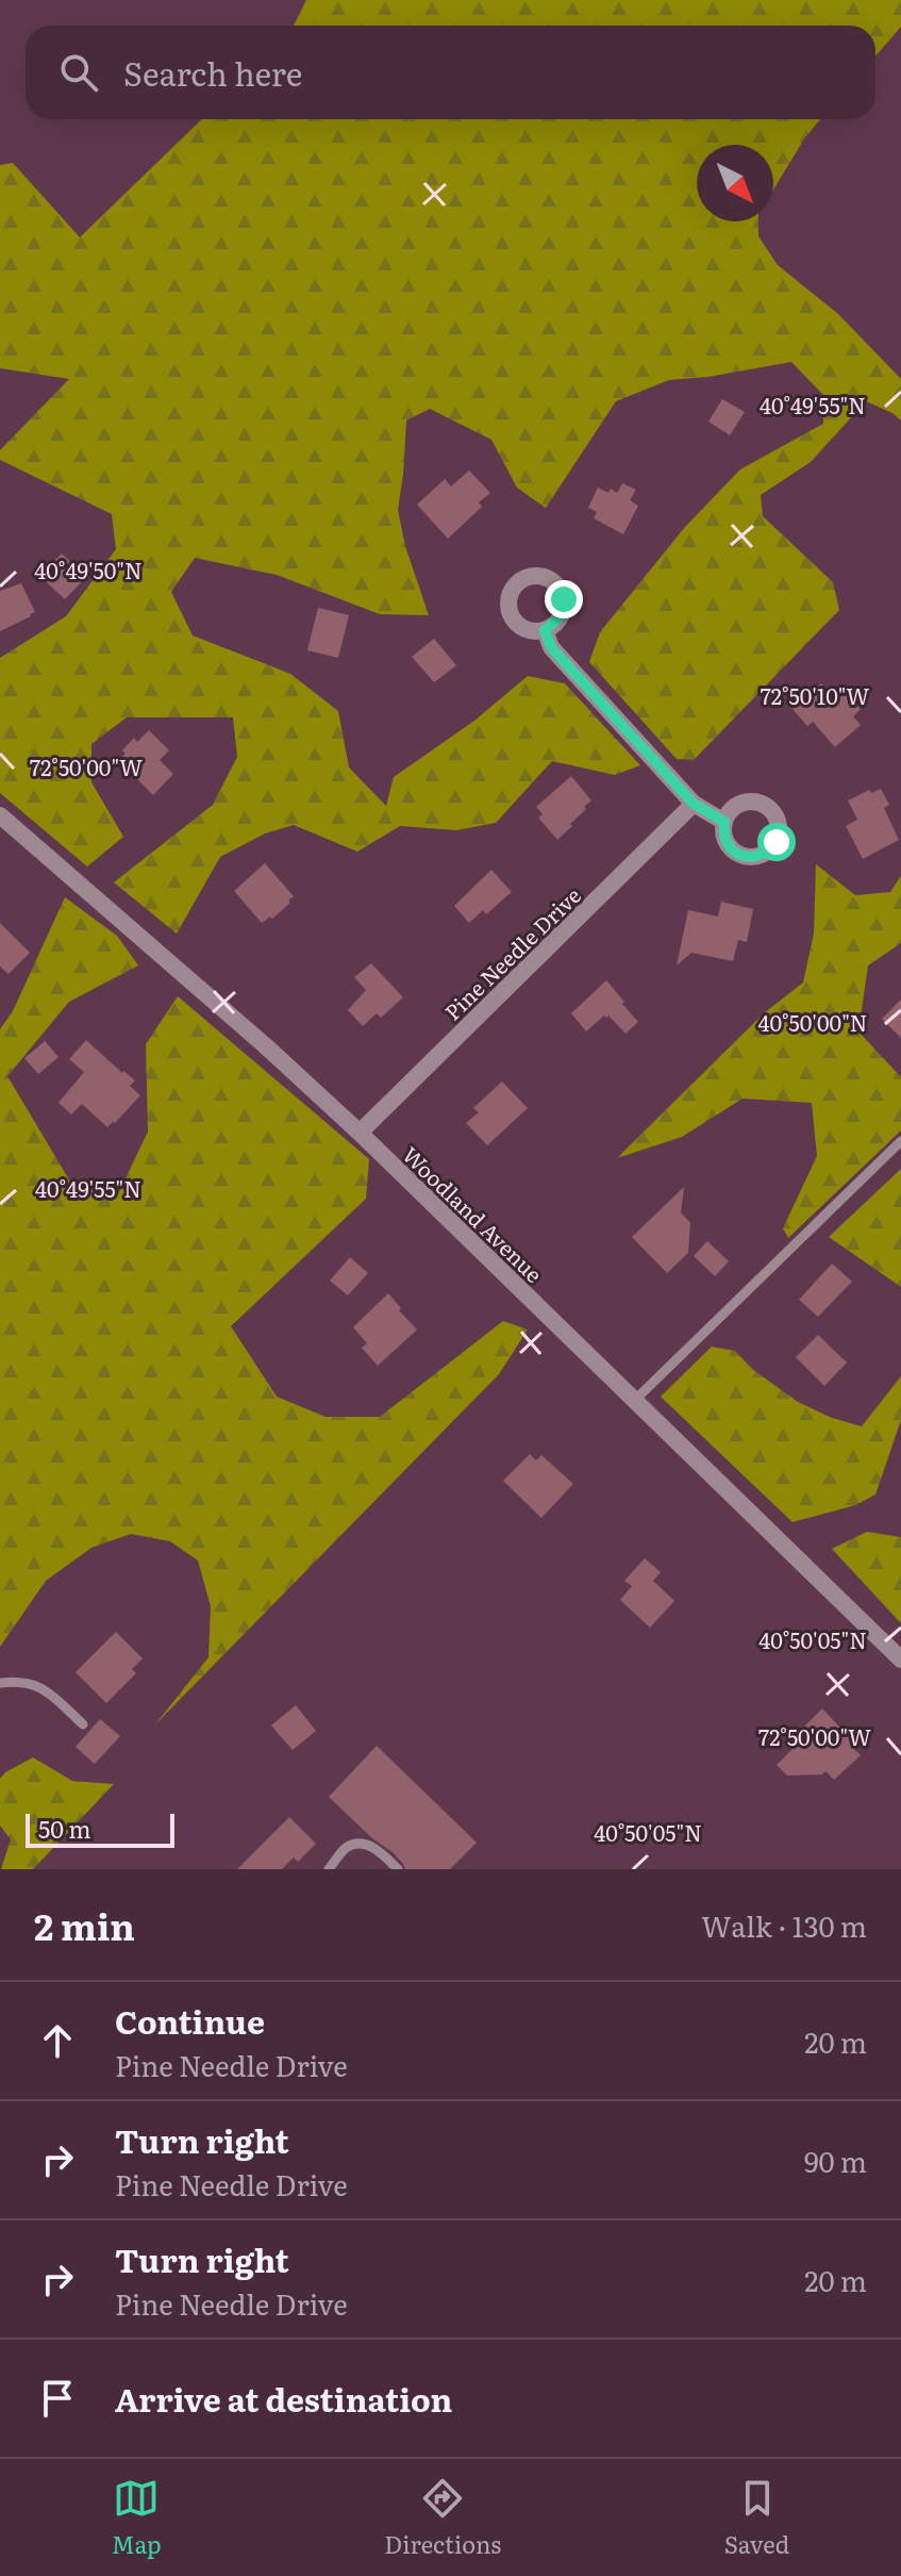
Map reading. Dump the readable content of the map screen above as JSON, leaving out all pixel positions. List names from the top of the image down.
{
  "streets": {
    "street": ["Pine Needle Drive", "Woodland Avenue"]
  },
  "crossings": [
    ["Pine Needle Drive", "Woodland Avenue"]
  ],
  "scale_bar": "50 m",
  "north": "bottom right",
  "page": {
    "search": "Search here",
    "scale": "50 m",
    "heading": ["2 min", "Walk · 130 m"],
    "list": [
      ["Continue", "Pine Needle Drive", "20 m"],
      ["Turn right", "Pine Needle Drive", "90 m"],
      ["Turn right", "Pine Needle Drive", "20 m"],
      "Arrive at destination"
    ],
    "nav": ["Map", "Directions", "Saved"]
  },
  "coordinates": [
    "40°49'55\"N",
    "40°49'50\"N",
    "72°50'10\"W",
    "72°50'00\"W",
    "40°50'00\"N",
    "40°50'05\"N"
  ]
}
